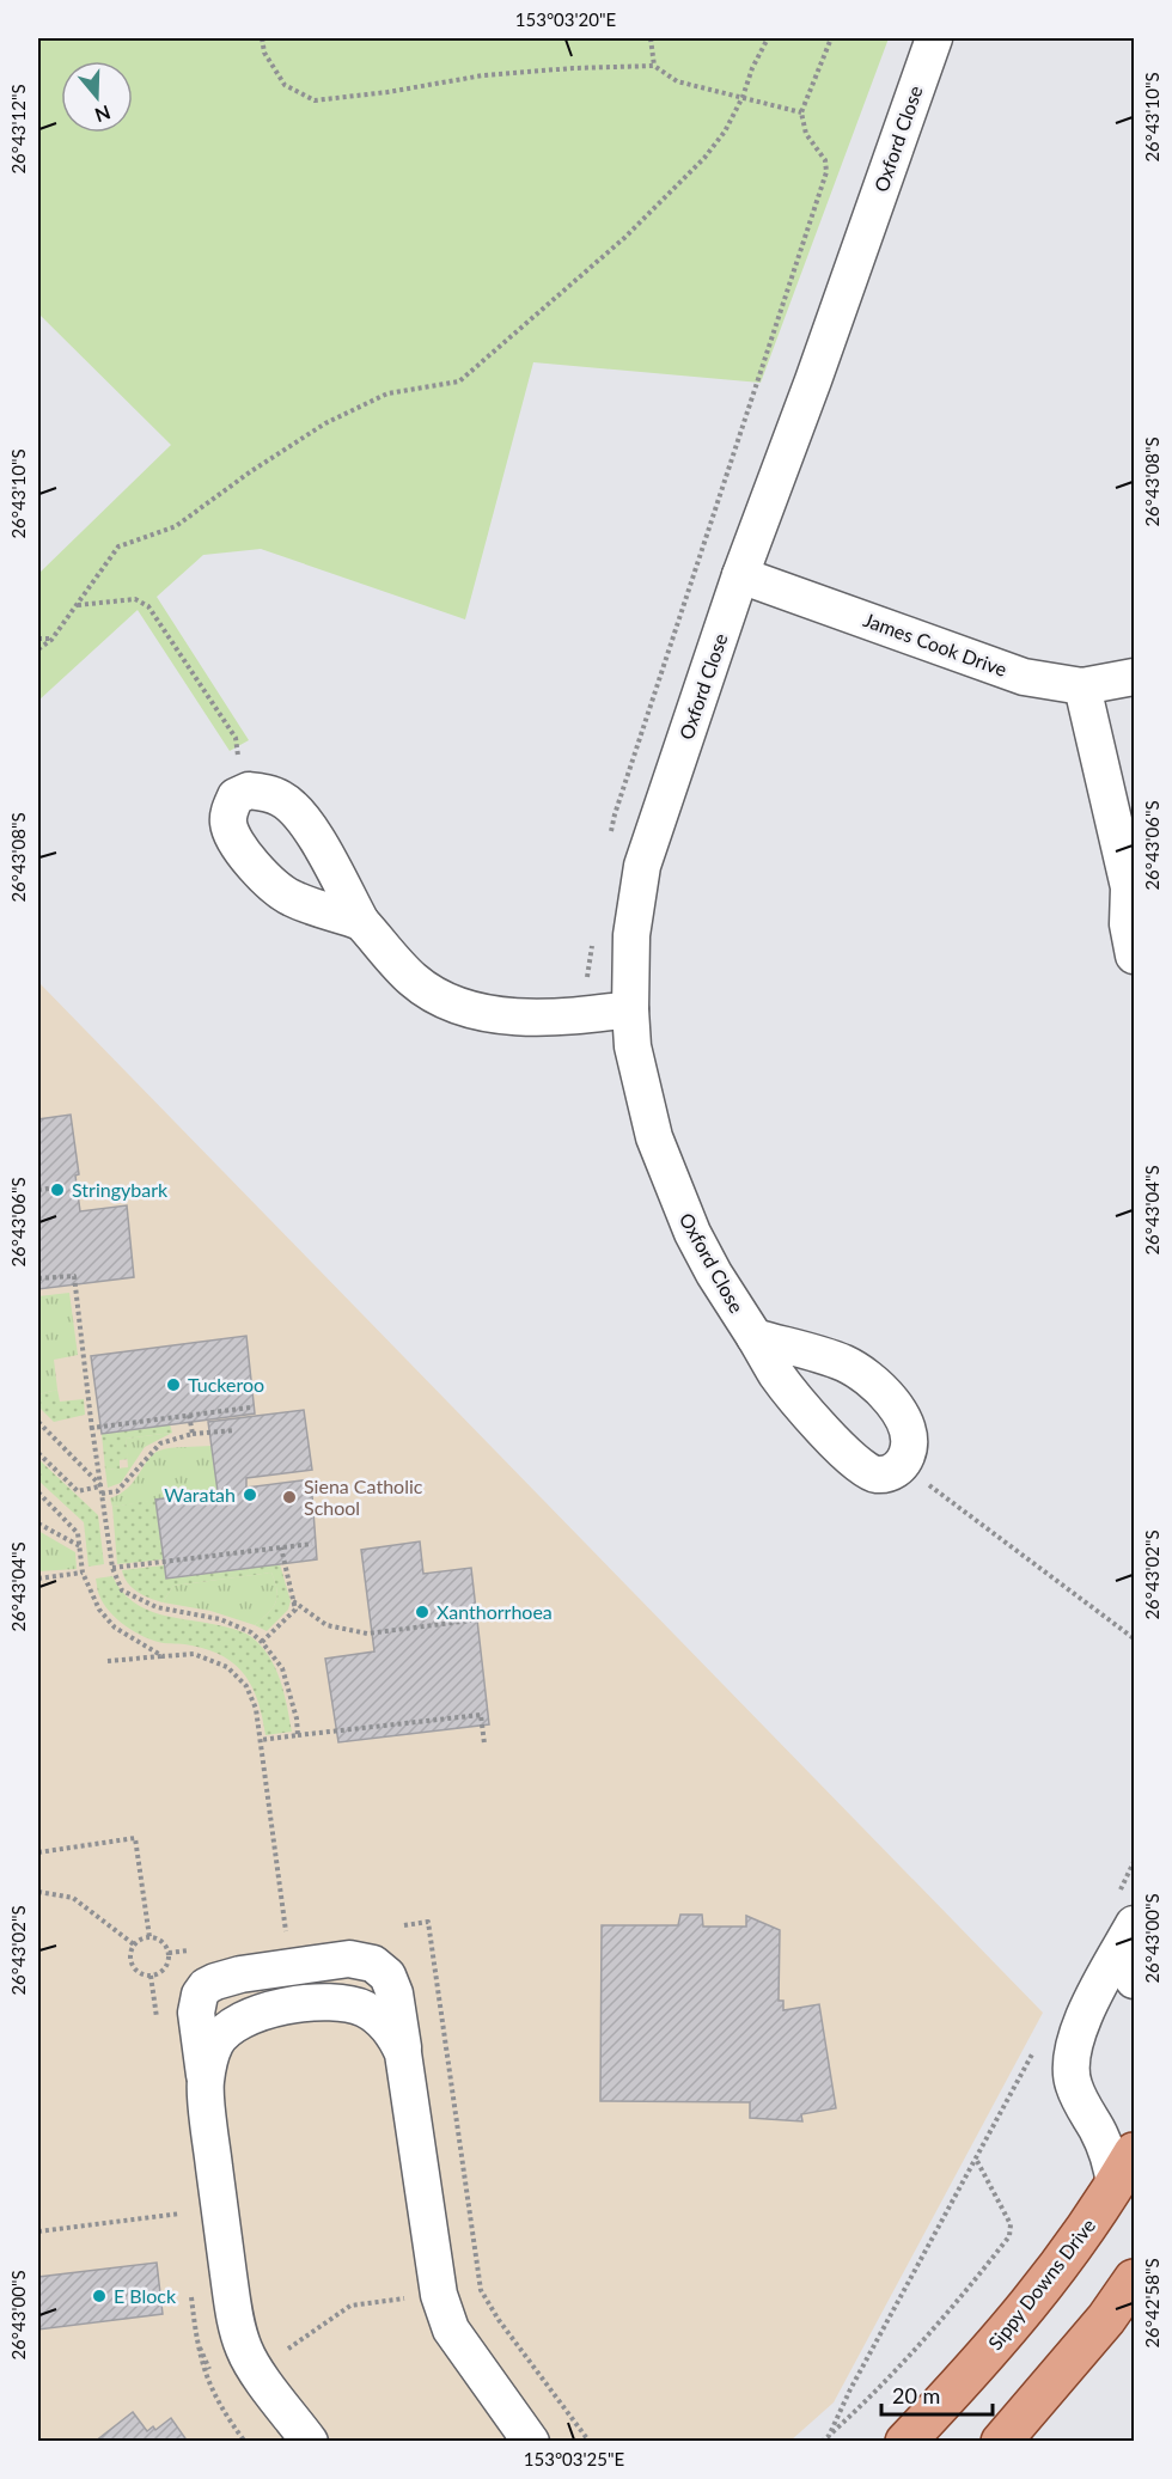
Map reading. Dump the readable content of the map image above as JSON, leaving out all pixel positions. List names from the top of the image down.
{
  "streets": {
    "main road": ["Sippy Downs Drive"],
    "street": ["Oxford Close", "James Cook Drive"]
  },
  "crossings": [
    ["Oxford Close", "James Cook Drive"]
  ],
  "places": [
    "Stringybark",
    "Tuckeroo",
    "Waratah",
    "Siena Catholic School",
    "Xanthorrhoea",
    "E Block"
  ],
  "scale_bar": "20 m",
  "north": "bottom",
  "coordinates": [
    "153°03'20\"E",
    "26°43'10\"S",
    "26°43'12\"S",
    "26°43'08\"S",
    "26°43'06\"S",
    "26°43'04\"S",
    "26°43'02\"S",
    "26°43'00\"S",
    "26°42'58\"S",
    "153°03'25\"E"
  ]
}
